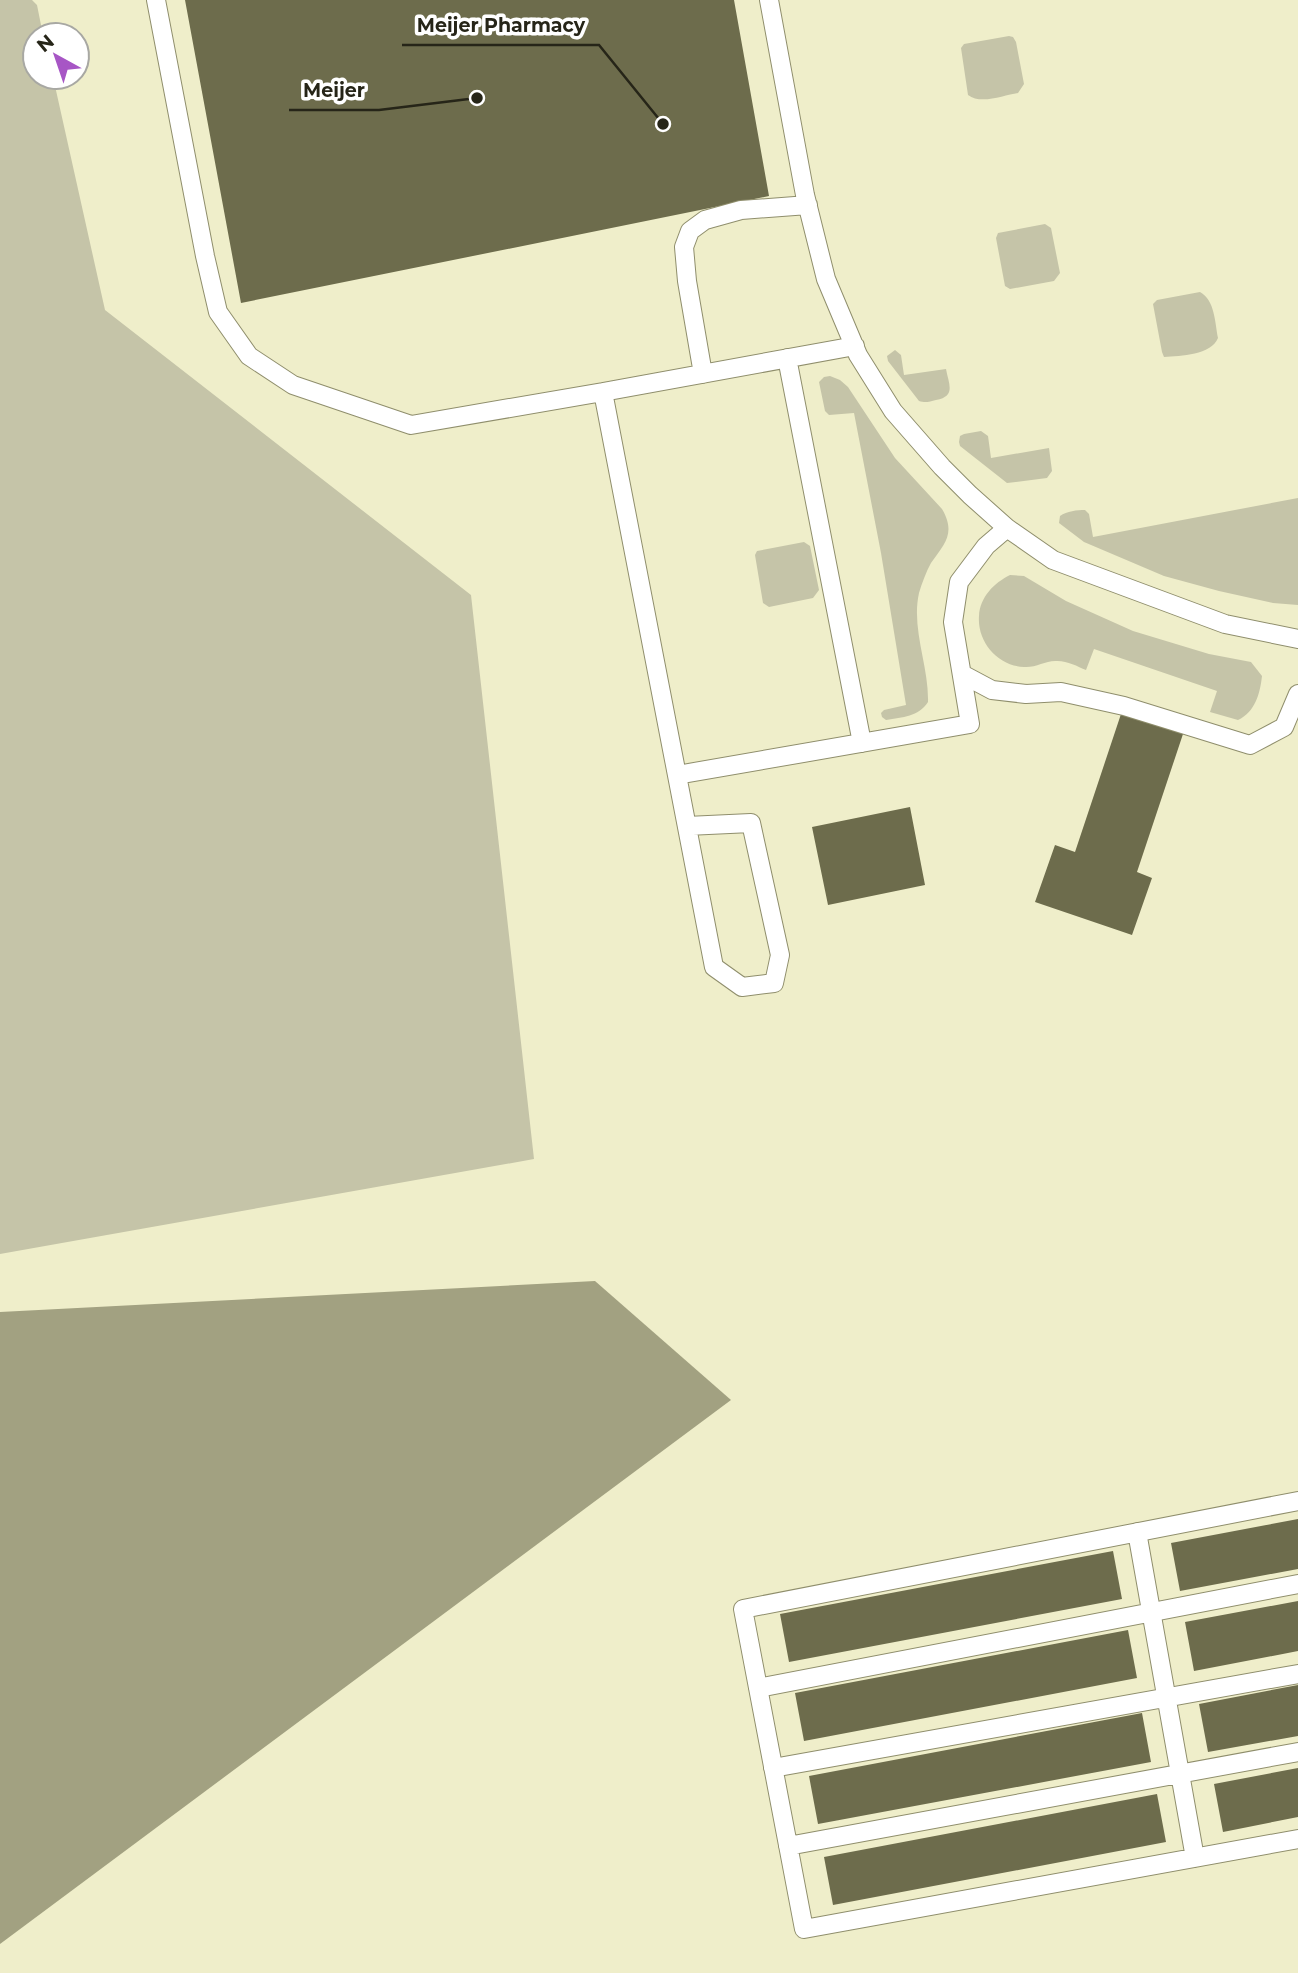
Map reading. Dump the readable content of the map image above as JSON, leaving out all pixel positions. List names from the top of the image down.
{
  "places": ["Meijer", "Meijer Pharmacy"],
  "north": "top left"
}
